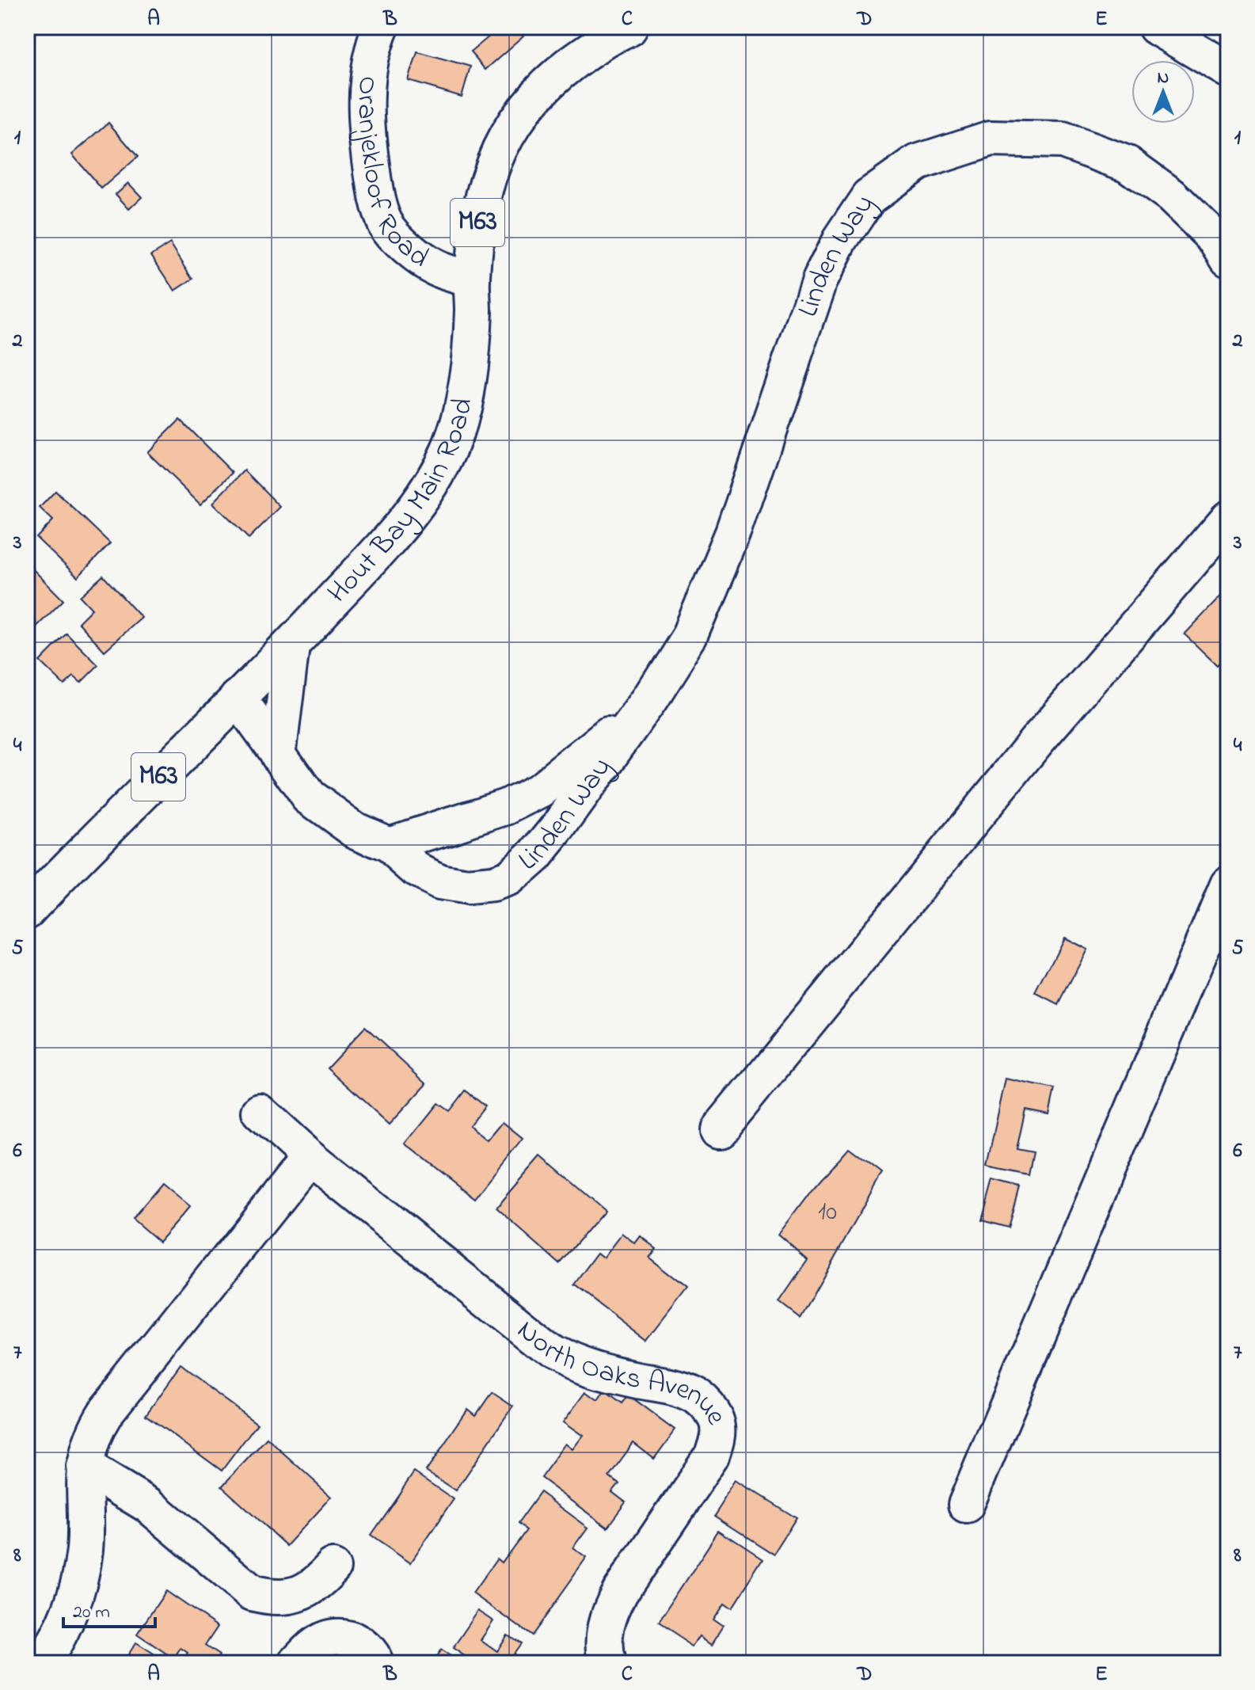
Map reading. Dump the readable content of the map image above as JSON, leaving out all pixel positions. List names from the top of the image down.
{
  "streets": {
    "street": [
      "Oranjekloof Road",
      "M63",
      "Linden Way",
      "Hout Bay Main Road",
      "North Oaks Avenue"
    ]
  },
  "crossings": [
    ["Oranjekloof Road", "Hout Bay Main Road"],
    ["Linden Way", "Hout Bay Main Road"]
  ],
  "house_numbers": ["10"],
  "scale_bar": "20 m",
  "north": "top",
  "grid": {
    "columns": [
      "A",
      "B",
      "C",
      "D",
      "E"
    ],
    "rows": [
      "1",
      "2",
      "3",
      "4",
      "5",
      "6",
      "7",
      "8"
    ]
  }
}
